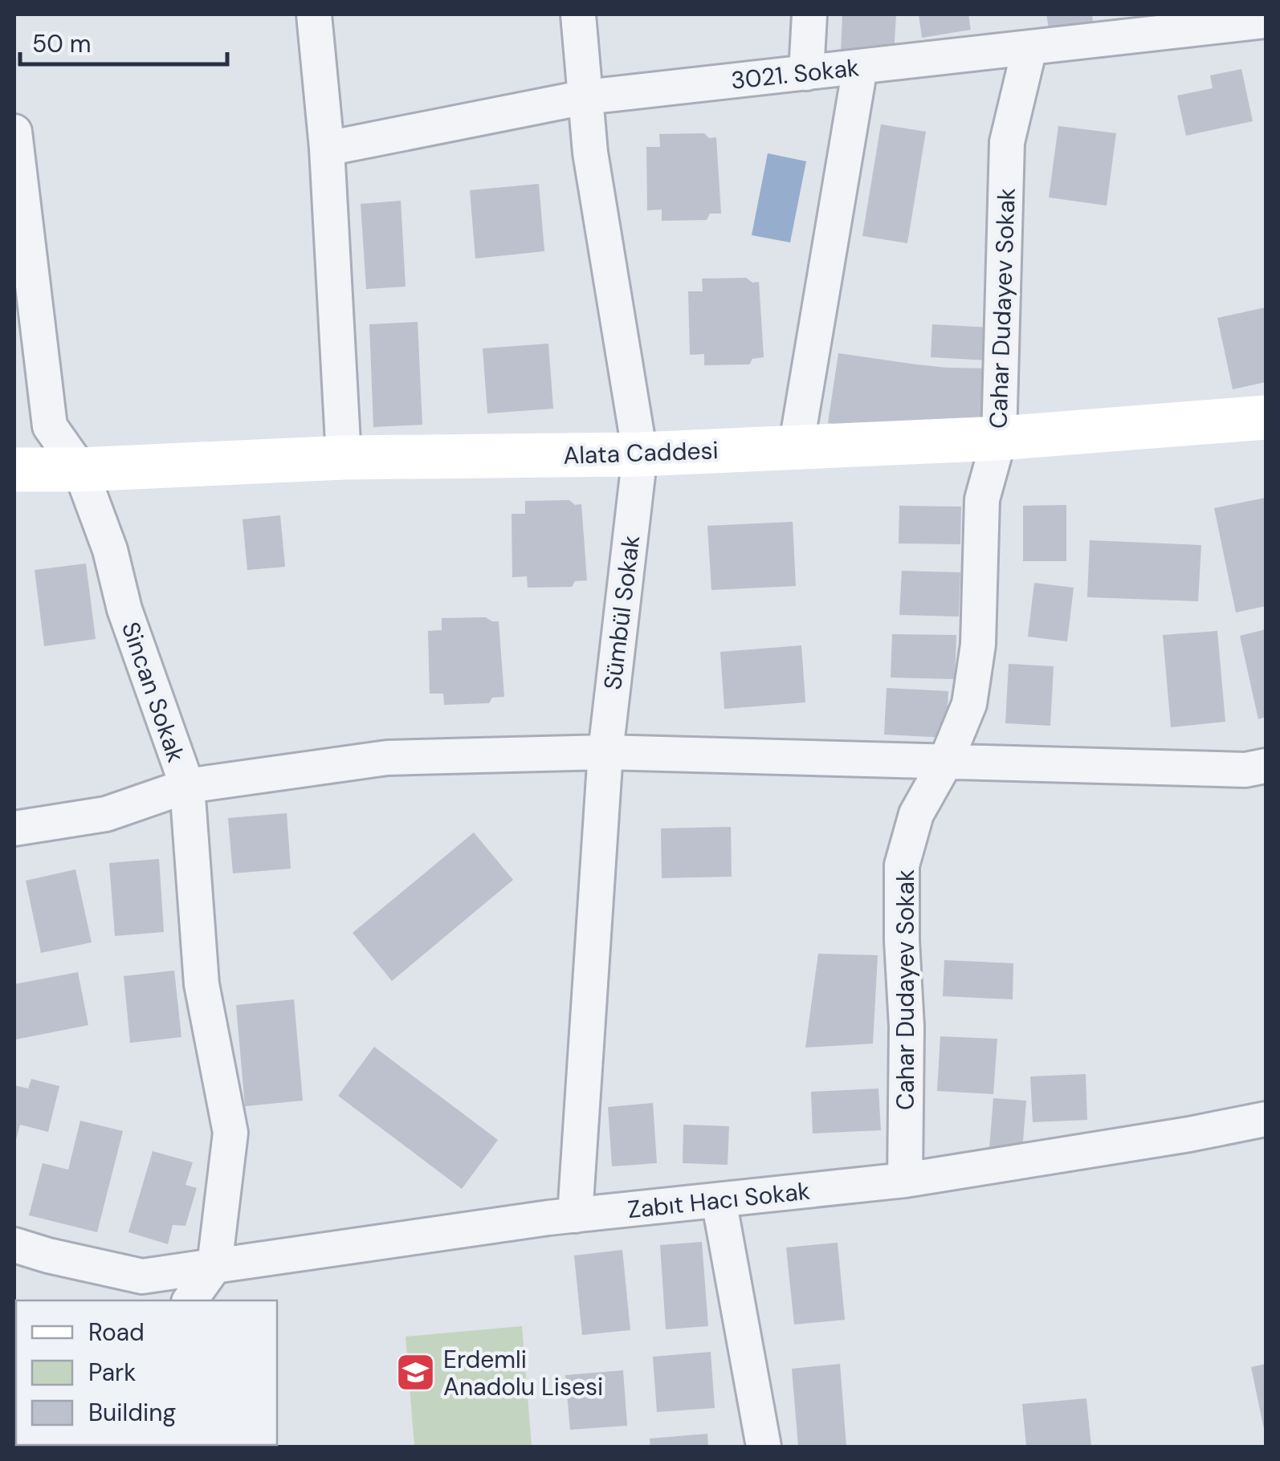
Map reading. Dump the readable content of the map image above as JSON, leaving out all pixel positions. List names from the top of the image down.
{
  "streets": {
    "street": [
      "3021. Sokak",
      "Cahar Dudayev Sokak",
      "Alata Caddesi",
      "Sümbül Sokak",
      "Sincan Sokak",
      "Zabıt Hacı Sokak"
    ]
  },
  "crossings": [
    ["3021. Sokak", "Cahar Dudayev Sokak"],
    ["3021. Sokak", "Sümbül Sokak"],
    ["Cahar Dudayev Sokak", "Alata Caddesi"],
    ["Cahar Dudayev Sokak", "Zabıt Hacı Sokak"],
    ["Alata Caddesi", "Sümbül Sokak"],
    ["Alata Caddesi", "Sincan Sokak"],
    ["Sümbül Sokak", "Zabıt Hacı Sokak"],
    ["Sincan Sokak", "Zabıt Hacı Sokak"]
  ],
  "places": {
    "school or university": ["Erdemli Anadolu Lisesi"]
  },
  "legend": ["Road", "Park", "Building"],
  "scale_bar": "50 m"
}
